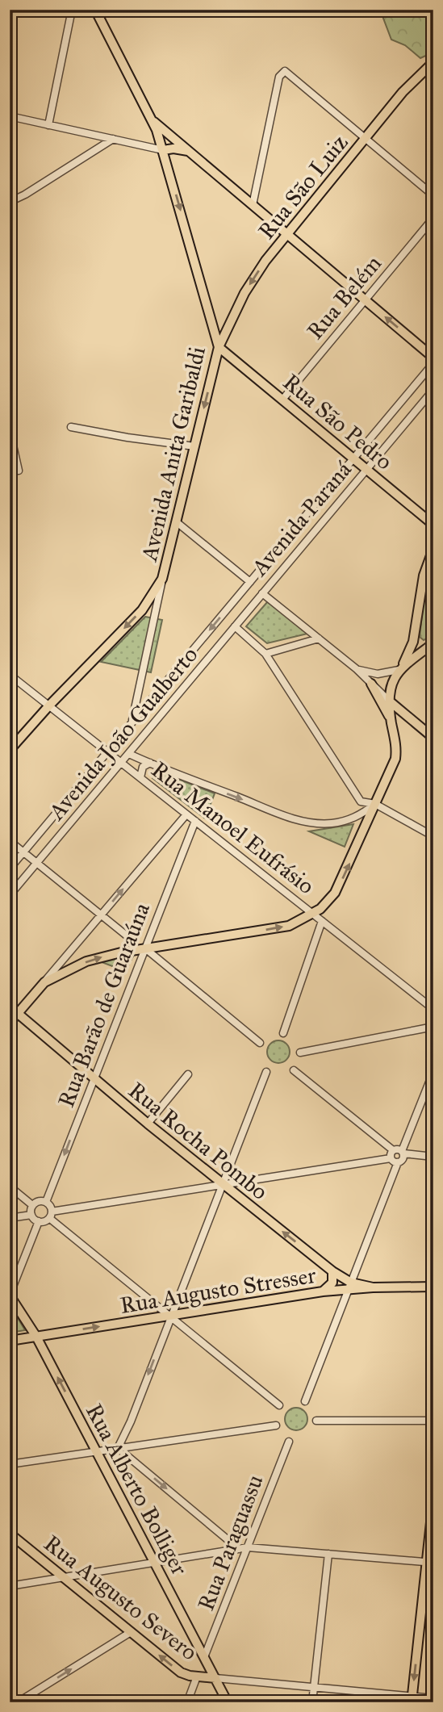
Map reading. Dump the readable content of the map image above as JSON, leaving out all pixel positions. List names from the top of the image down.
{
  "streets": {
    "main road": [
      "Rua São Luiz",
      "Rua São Pedro",
      "Avenida Anita Garibaldi",
      "Rua Rocha Pombo",
      "Rua Augusto Stresser",
      "Rua Alberto Bolliger",
      "Rua Augusto Severo"
    ],
    "street": [
      "Rua Belém",
      "Avenida Paraná",
      "Avenida João Gualberto",
      "Rua Manoel Eufrásio",
      "Rua Barão de Guaraúna",
      "Rua Paraguassu"
    ]
  },
  "crossings": [
    ["Rua São Luiz", "Rua São Pedro"],
    ["Rua São Luiz", "Avenida Anita Garibaldi"],
    ["Rua Belém", "Rua São Pedro"],
    ["Rua São Pedro", "Avenida Anita Garibaldi"],
    ["Rua São Pedro", "Avenida Paraná"],
    ["Avenida Anita Garibaldi", "Avenida João Gualberto"],
    ["Avenida Paraná", "Avenida João Gualberto"],
    ["Avenida João Gualberto", "Rua Manoel Eufrásio"],
    ["Rua Manoel Eufrásio", "Rua Barão de Guaraúna"],
    ["Rua Barão de Guaraúna", "Rua Rocha Pombo"],
    ["Rua Rocha Pombo", "Rua Augusto Stresser"],
    ["Rua Augusto Stresser", "Rua Alberto Bolliger"],
    ["Rua Alberto Bolliger", "Rua Paraguassu"],
    ["Rua Alberto Bolliger", "Rua Augusto Severo"]
  ],
  "one_way": ["Rua São Luiz", "Avenida Anita Garibaldi", "Rua Augusto Stresser"]
}
